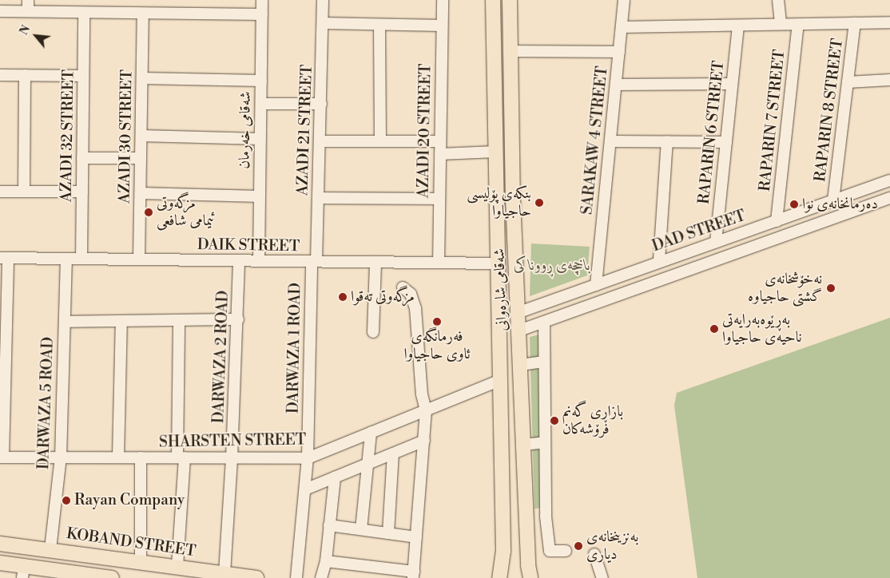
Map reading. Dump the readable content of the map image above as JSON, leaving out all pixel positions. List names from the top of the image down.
{
  "streets": {
    "main road": ["شەقامی شارەوانی", "KOBAND STREET"],
    "street": [
      "RAPARIN 8 STREET",
      "RAPARIN 7 STREET",
      "شەقامی خەرمان",
      "AZADI 21 STREET",
      "AZADI 20 STREET",
      "RAPARIN 6 STREET",
      "AZADI 32 STREET",
      "AZADI 30 STREET",
      "SARAKAW 4 STREET",
      "DAD STREET",
      "DAIK STREET",
      "DARWAZA 1 ROAD",
      "DARWAZA 2 ROAD",
      "DARWAZA 5 ROAD",
      "SHARSTEN STREET"
    ]
  },
  "crossings": [
    ["RAPARIN 8 STREET", "DAD STREET"],
    ["RAPARIN 7 STREET", "DAD STREET"],
    ["شەقامی خەرمان", "DAIK STREET"],
    ["AZADI 21 STREET", "DAIK STREET"],
    ["AZADI 21 STREET", "DARWAZA 1 ROAD"],
    ["AZADI 20 STREET", "DAIK STREET"],
    ["RAPARIN 6 STREET", "DAD STREET"],
    ["AZADI 32 STREET", "DAIK STREET"],
    ["AZADI 30 STREET", "DAIK STREET"],
    ["SARAKAW 4 STREET", "DAD STREET"],
    ["DAD STREET", "شەقامی شارەوانی"],
    ["DAIK STREET", "شەقامی شارەوانی"],
    ["DAIK STREET", "DARWAZA 1 ROAD"],
    ["DAIK STREET", "DARWAZA 2 ROAD"],
    ["DAIK STREET", "DARWAZA 5 ROAD"],
    ["شەقامی شارەوانی", "SHARSTEN STREET"],
    ["DARWAZA 1 ROAD", "SHARSTEN STREET"],
    ["DARWAZA 2 ROAD", "SHARSTEN STREET"],
    ["DARWAZA 2 ROAD", "KOBAND STREET"],
    ["DARWAZA 5 ROAD", "SHARSTEN STREET"],
    ["DARWAZA 5 ROAD", "KOBAND STREET"]
  ],
  "parks": ["باخچەی ڕووناکی"],
  "places": [
    "بنکەی پۆلیسی حاجیاوا",
    "دەرمانخانەی نوا",
    "مزگەوتی ئیمامی شافعی",
    "نەخۆشخانەی گشتی حاجیاوە",
    "مزگەوتی تەقوا",
    "فەرمانگەی ئاوی حاجیاوا",
    "بەڕێوەبەرایەتی ناحیەی حاجیاوا",
    "بازاڕی گەنم فرۆشەکان",
    "Rayan Company",
    "بەنزینخانەی دیاری"
  ],
  "north": "top left"
}
